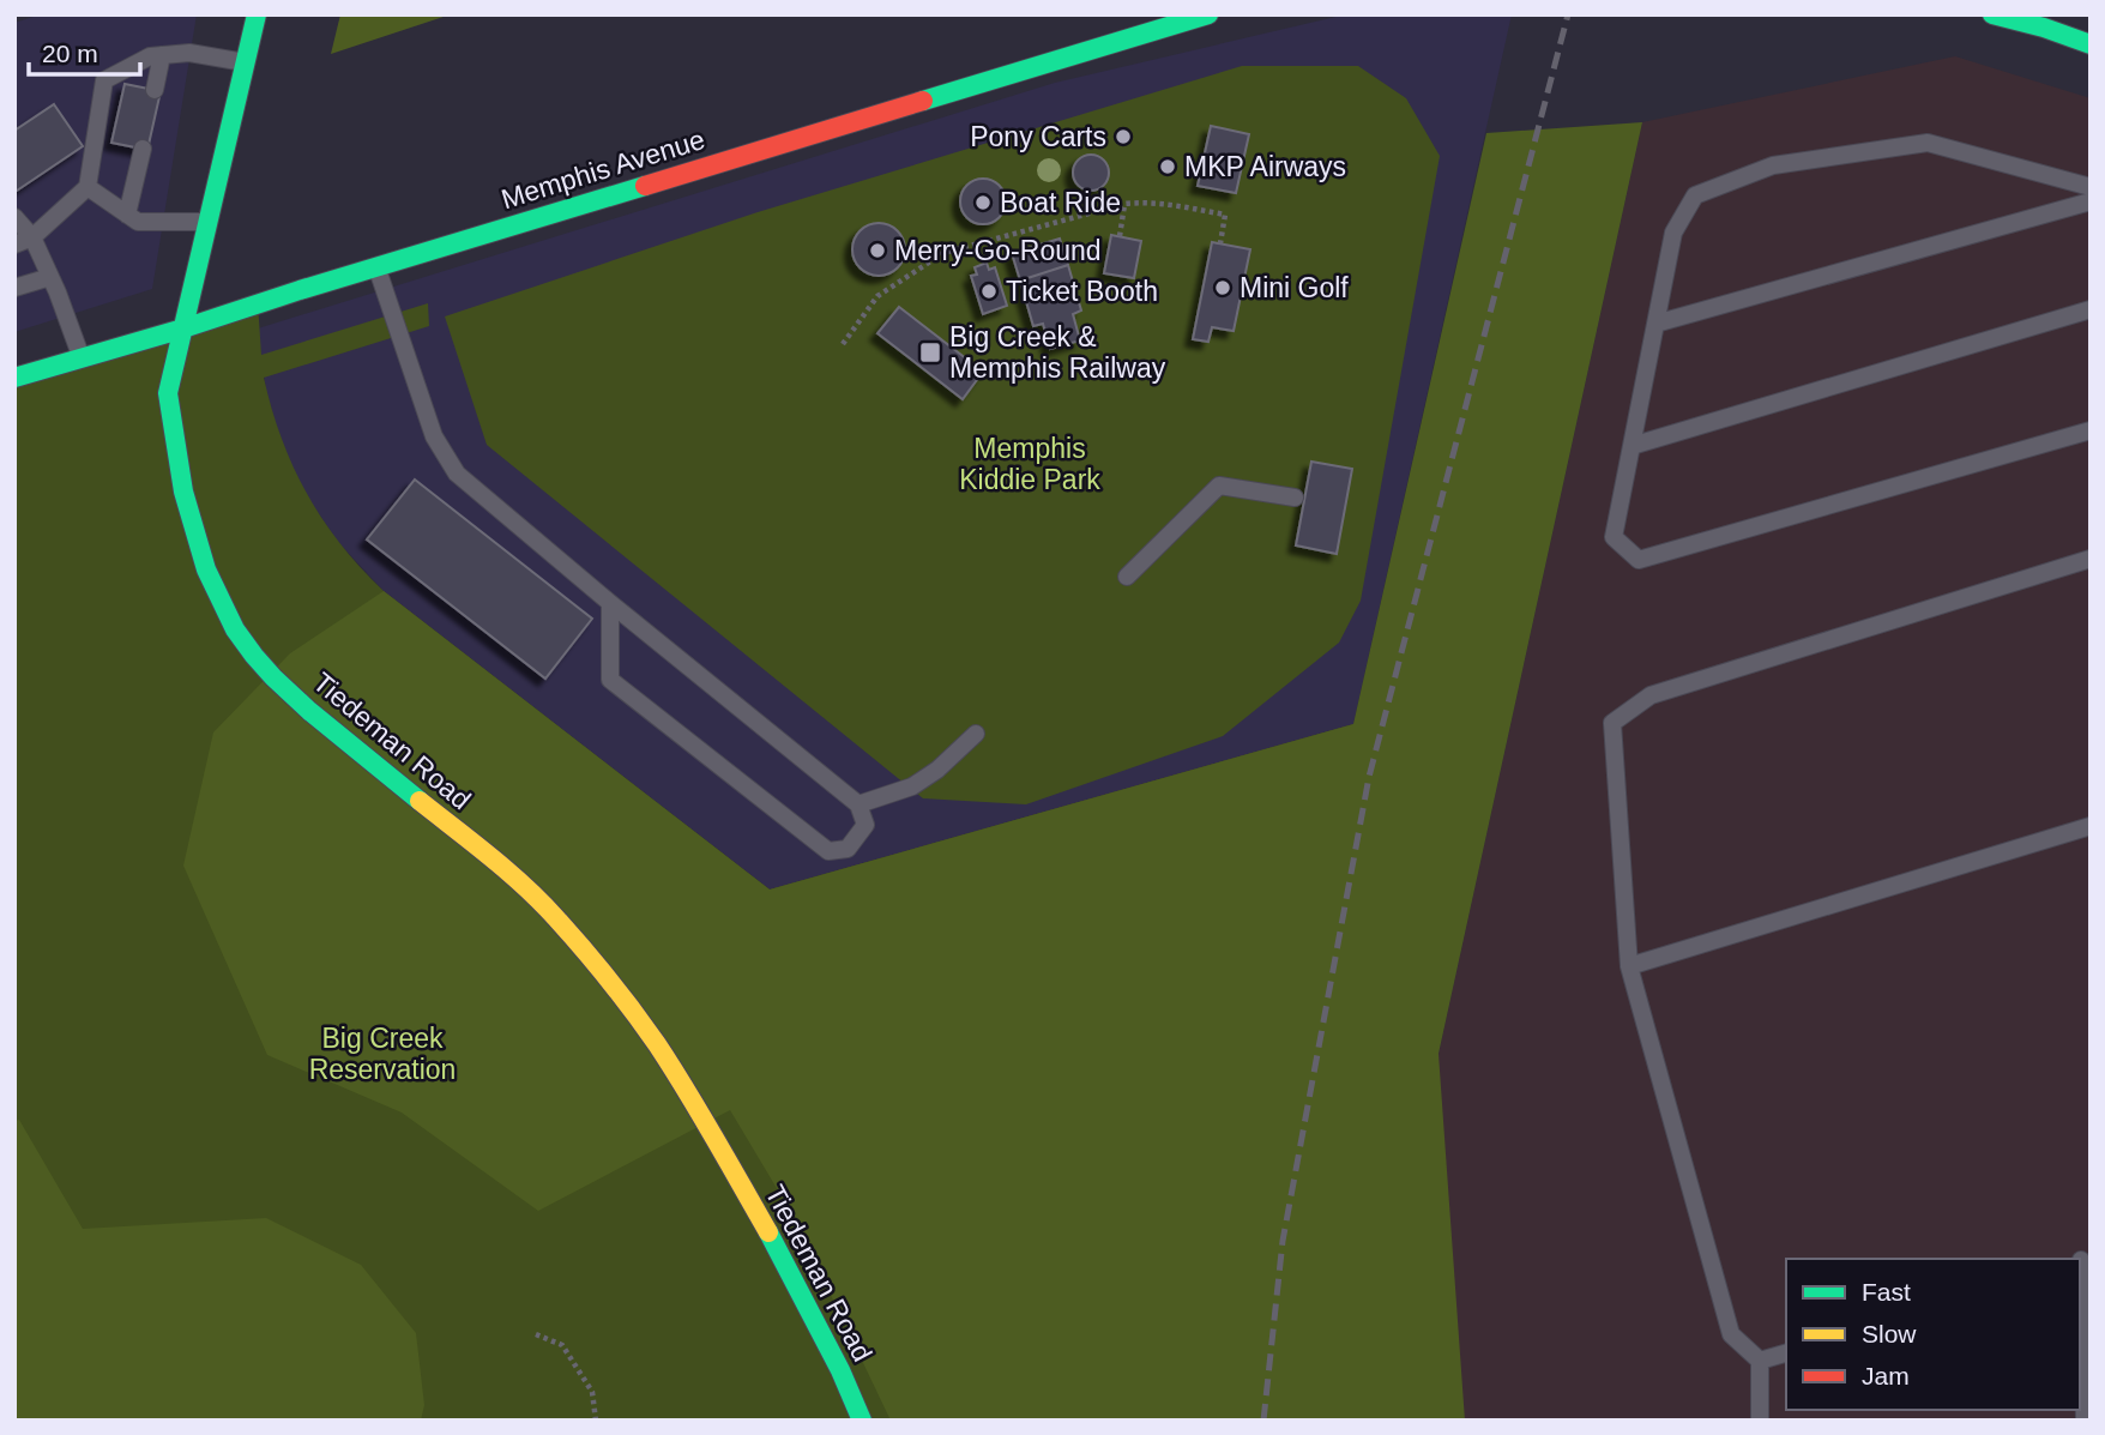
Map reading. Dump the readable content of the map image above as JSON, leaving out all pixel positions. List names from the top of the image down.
{
  "streets": {
    "main road": ["Memphis Avenue", "Tiedeman Road"]
  },
  "crossings": [
    ["Memphis Avenue", "Tiedeman Road"]
  ],
  "parks": ["Memphis Kiddie Park", "Big Creek Reservation"],
  "places": {
    "other": [
      "Pony Carts",
      "MKP Airways",
      "Boat Ride",
      "Merry-Go-Round",
      "Mini Golf",
      "Ticket Booth"
    ],
    "transit": ["Big Creek & Memphis Railway"]
  },
  "legend": ["Fast", "Slow", "Jam"],
  "scale_bar": "20 m"
}
